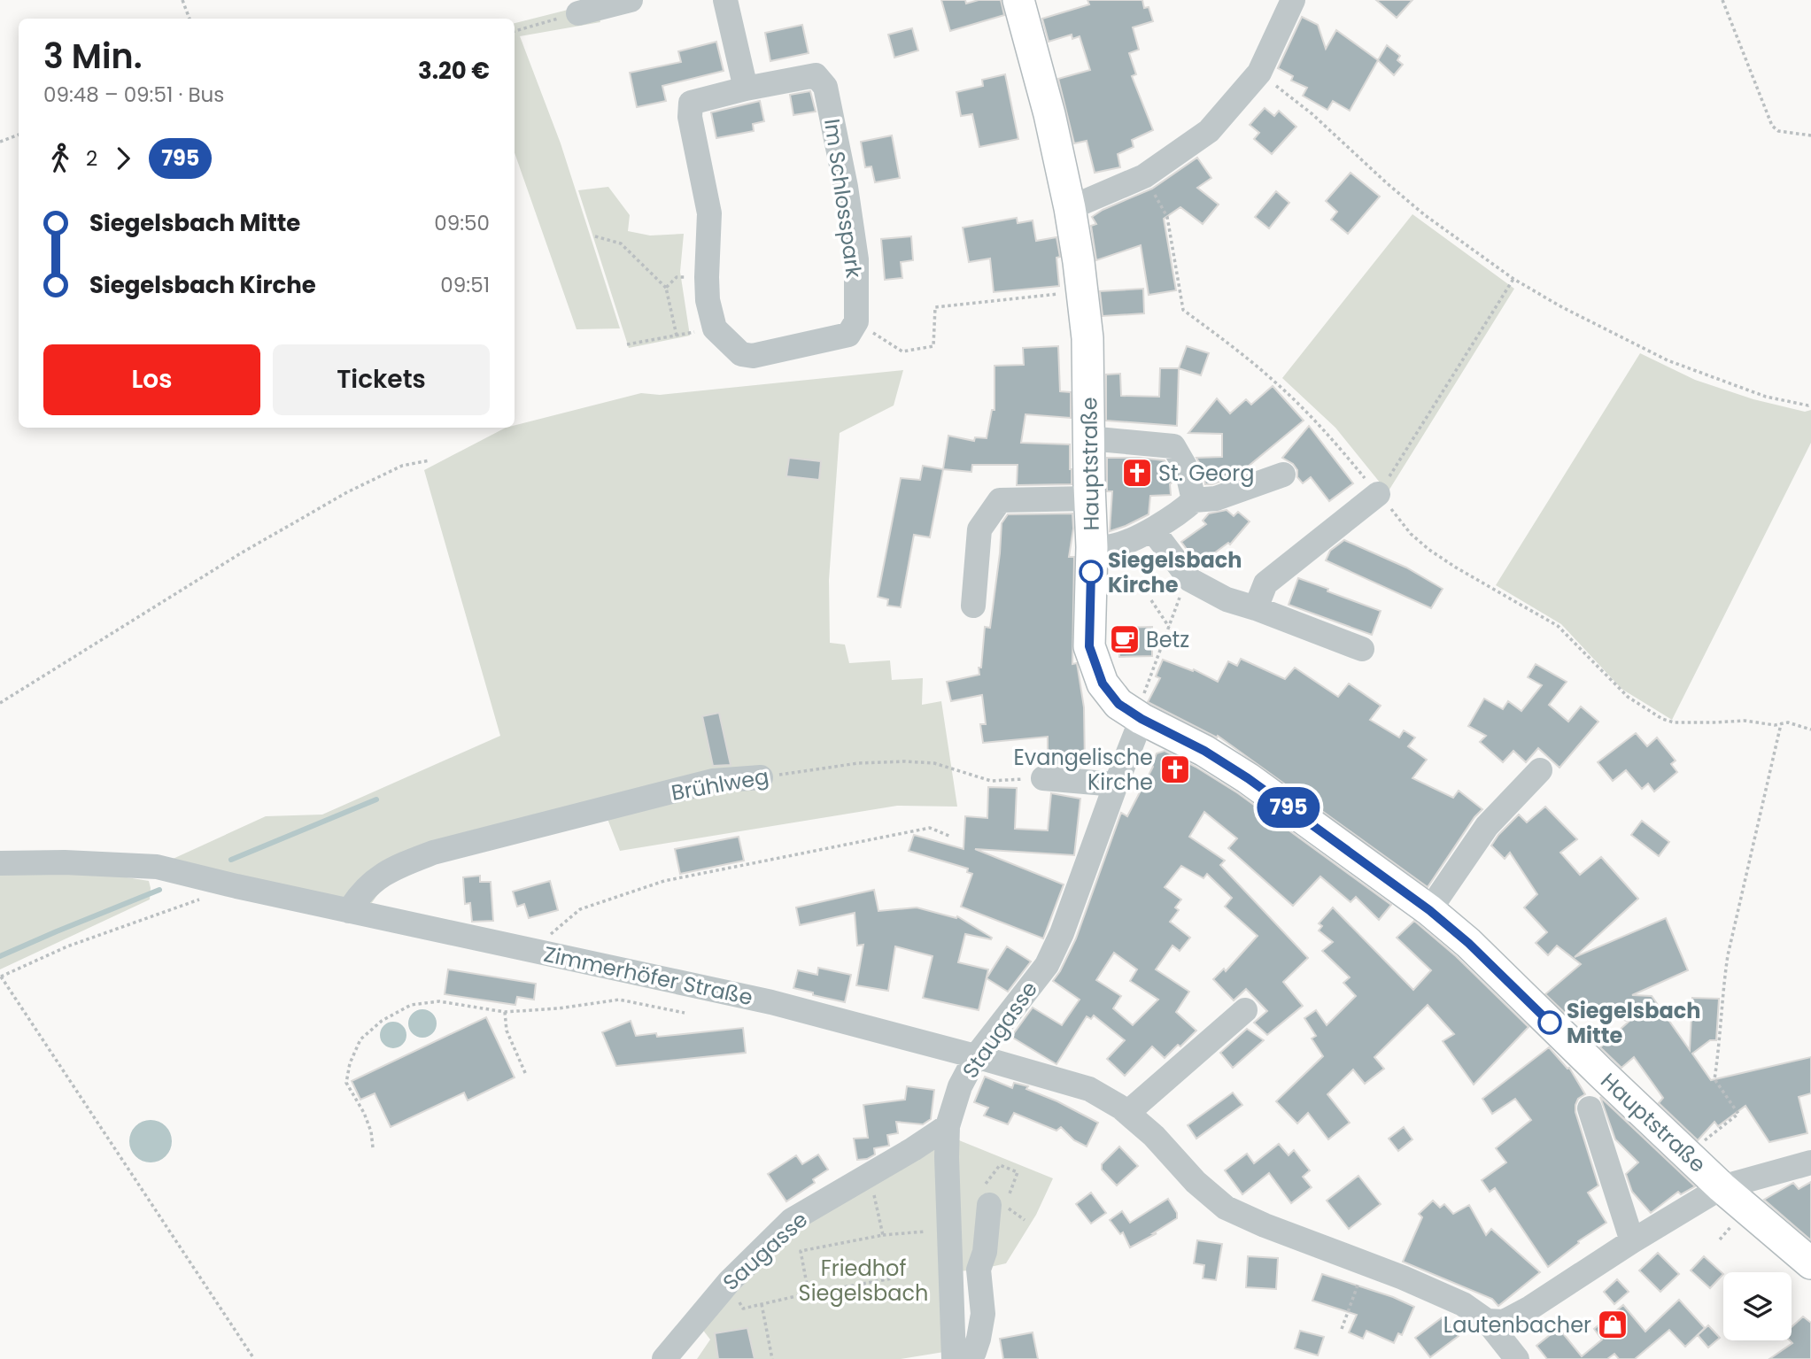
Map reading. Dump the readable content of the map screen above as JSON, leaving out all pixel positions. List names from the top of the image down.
{
  "streets": {
    "main road": ["Hauptstraße"],
    "street": [
      "Im Schlosspark",
      "Brühlweg",
      "Zimmerhöfer Straße",
      "Staugasse",
      "Saugasse"
    ]
  },
  "crossings": [
    ["Hauptstraße", "Staugasse"],
    ["Brühlweg", "Zimmerhöfer Straße"],
    ["Zimmerhöfer Straße", "Staugasse"],
    ["Staugasse", "Saugasse"]
  ],
  "parks": ["Friedhof Siegelsbach"],
  "places": {
    "church": ["St. Georg", "Evangelische Kirche"],
    "other": ["Siegelsbach Kirche", "Siegelsbach Mitte"],
    "cafe": ["Betz"],
    "shop": ["Lautenbacher"]
  },
  "lines": ["bus line 795"],
  "page": {
    "on_map": "795",
    "heading": ["3 Min.", "09:48 – 09:51 · Bus", "3.20 €"],
    "legs": ["2", "795"],
    "list": [
      {
        "name": "Siegelsbach Mitte",
        "value": "09:50"
      },
      {
        "name": "Siegelsbach Kirche",
        "value": "09:51"
      }
    ],
    "buttons": ["Los", "Tickets"]
  }
}
